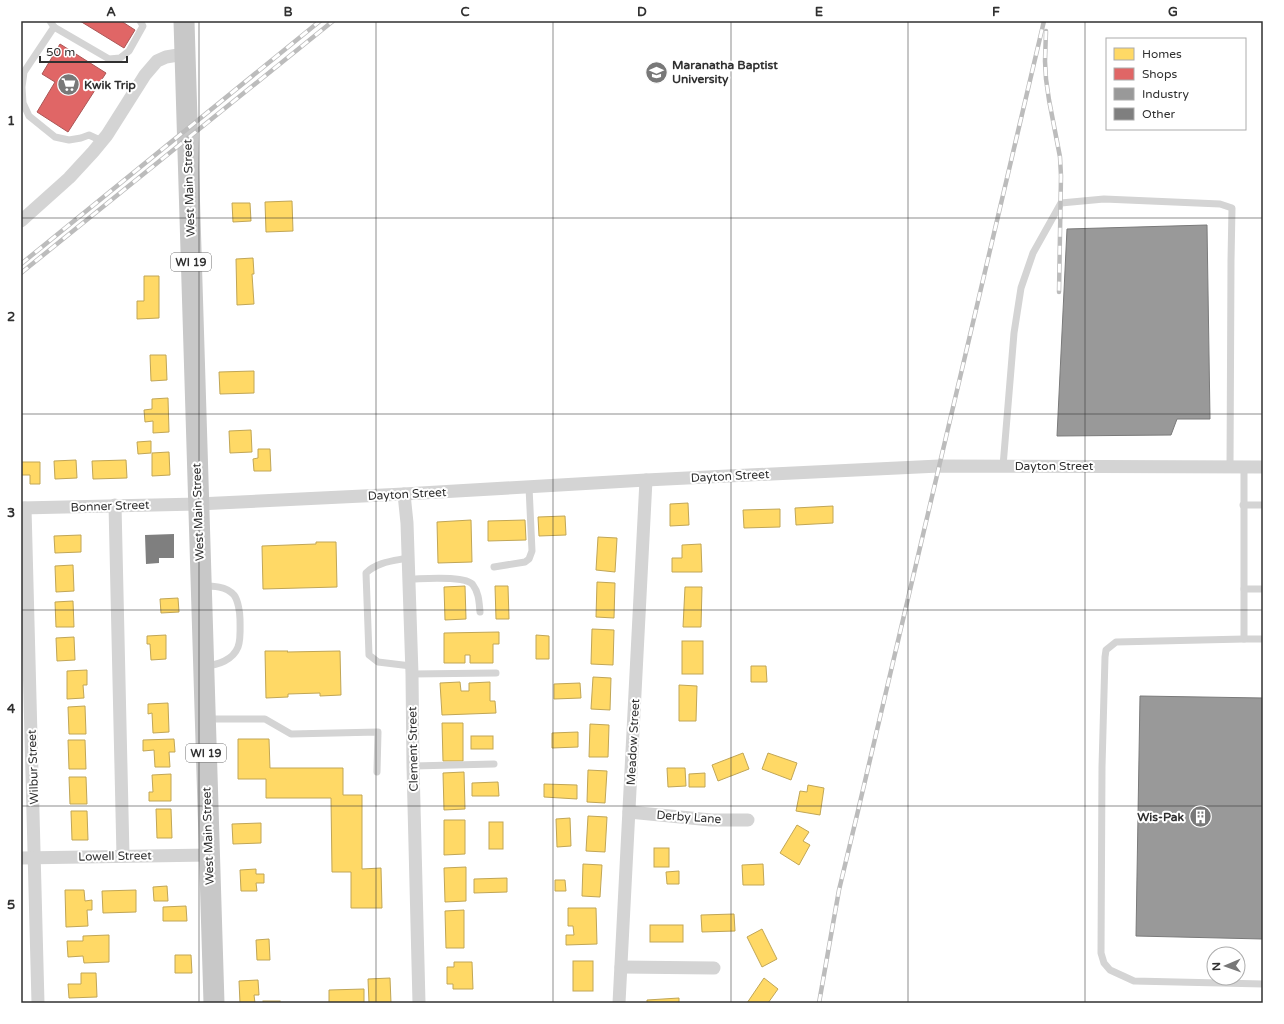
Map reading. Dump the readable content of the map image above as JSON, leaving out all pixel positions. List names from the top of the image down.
{
  "streets": {
    "main road": ["West Main Street", "WI 19"],
    "street": [
      "Dayton Street",
      "Bonner Street",
      "Meadow Street",
      "Clement Street",
      "Wilbur Street",
      "Derby Lane",
      "Lowell Street"
    ]
  },
  "crossings": [
    ["West Main Street", "Dayton Street"],
    ["West Main Street", "Bonner Street"],
    ["West Main Street", "Lowell Street"],
    ["Dayton Street", "Bonner Street"],
    ["Dayton Street", "Meadow Street"],
    ["Dayton Street", "Clement Street"],
    ["Bonner Street", "Wilbur Street"],
    ["Meadow Street", "Derby Lane"],
    ["Wilbur Street", "Lowell Street"]
  ],
  "places": {
    "school or university": ["Maranatha Baptist University"],
    "supermarket": ["Kwik Trip"],
    "building": ["Wis-Pak"]
  },
  "legend": [
    "Homes",
    "Shops",
    "Industry",
    "Other"
  ],
  "scale_bar": "50 m",
  "north": "left",
  "grid": {
    "columns": [
      "A",
      "B",
      "C",
      "D",
      "E",
      "F",
      "G"
    ],
    "rows": [
      "1",
      "2",
      "3",
      "4",
      "5"
    ]
  }
}
